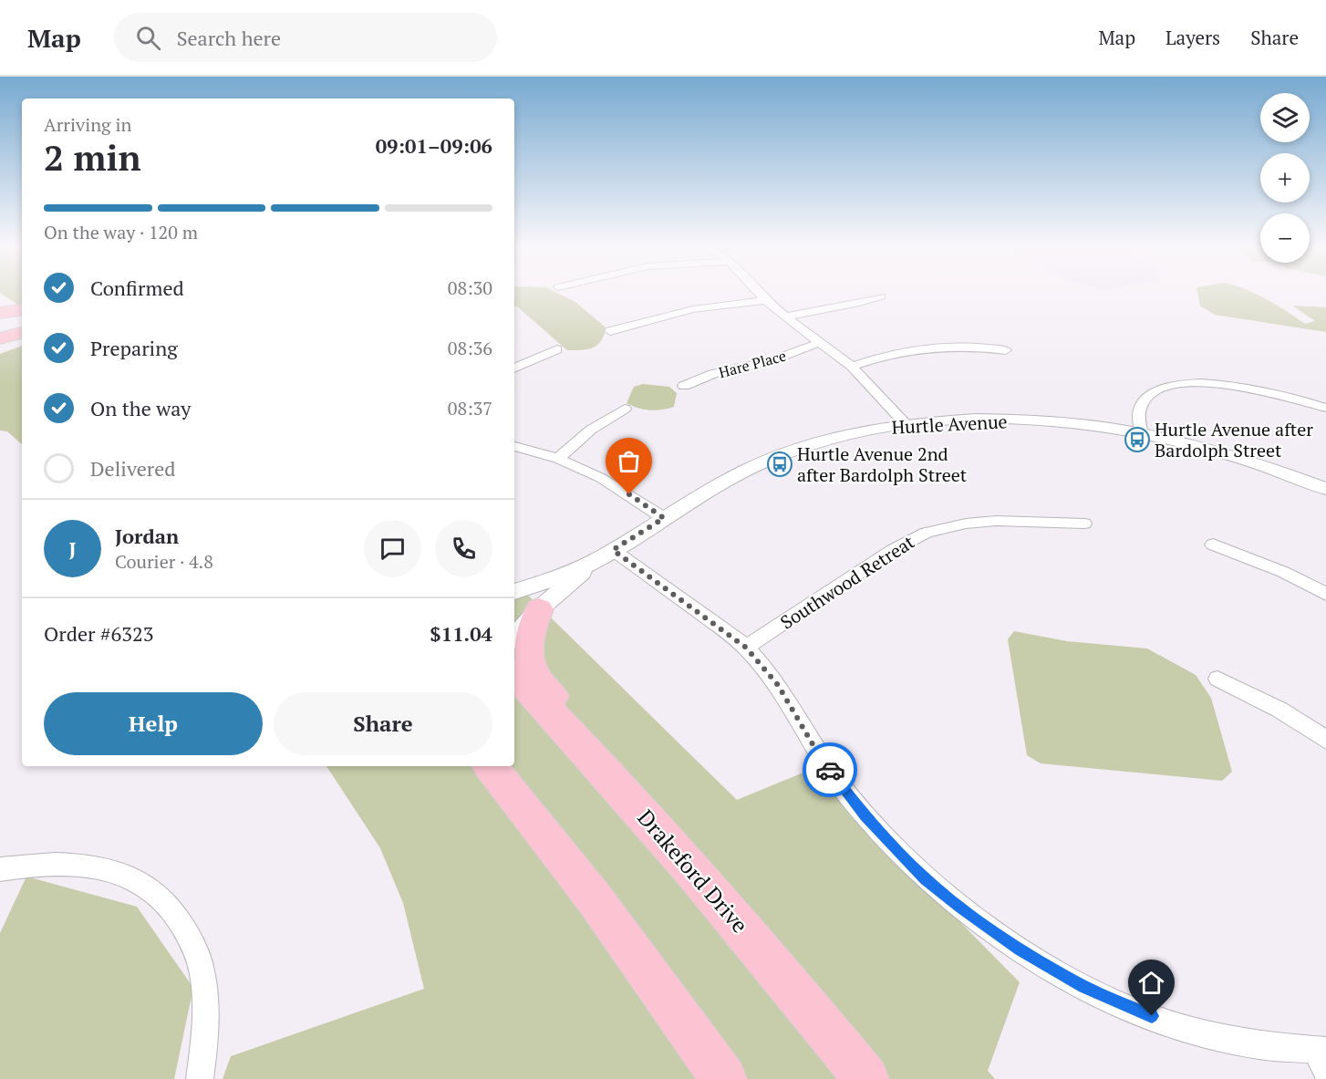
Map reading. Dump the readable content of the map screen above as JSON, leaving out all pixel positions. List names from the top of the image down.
{
  "streets": {
    "highway": ["Drakeford Drive"],
    "street": ["Hare Place", "Hurtle Avenue", "Southwood Retreat"]
  },
  "places": {
    "bus stop": ["Hurtle Avenue after Bardolph Street", "Hurtle Avenue 2nd after Bardolph Street"]
  },
  "page": {
    "header": "Map",
    "search": "Search here",
    "nav": ["Map", "Layers", "Share"],
    "map_buttons": ["+", "−"],
    "heading": ["2 min", "Arriving in", "09:01–09:06"],
    "panel": [
      "Jordan",
      "Courier · 4.8",
      "Order #6323",
      "$11.04"
    ],
    "bar": "On the way · 120 m",
    "list": [
      ["Confirmed", "08:30"],
      ["Preparing", "08:36"],
      ["On the way", "08:37"],
      "Delivered"
    ],
    "round": "J",
    "buttons": ["Help", "Share"]
  }
}
